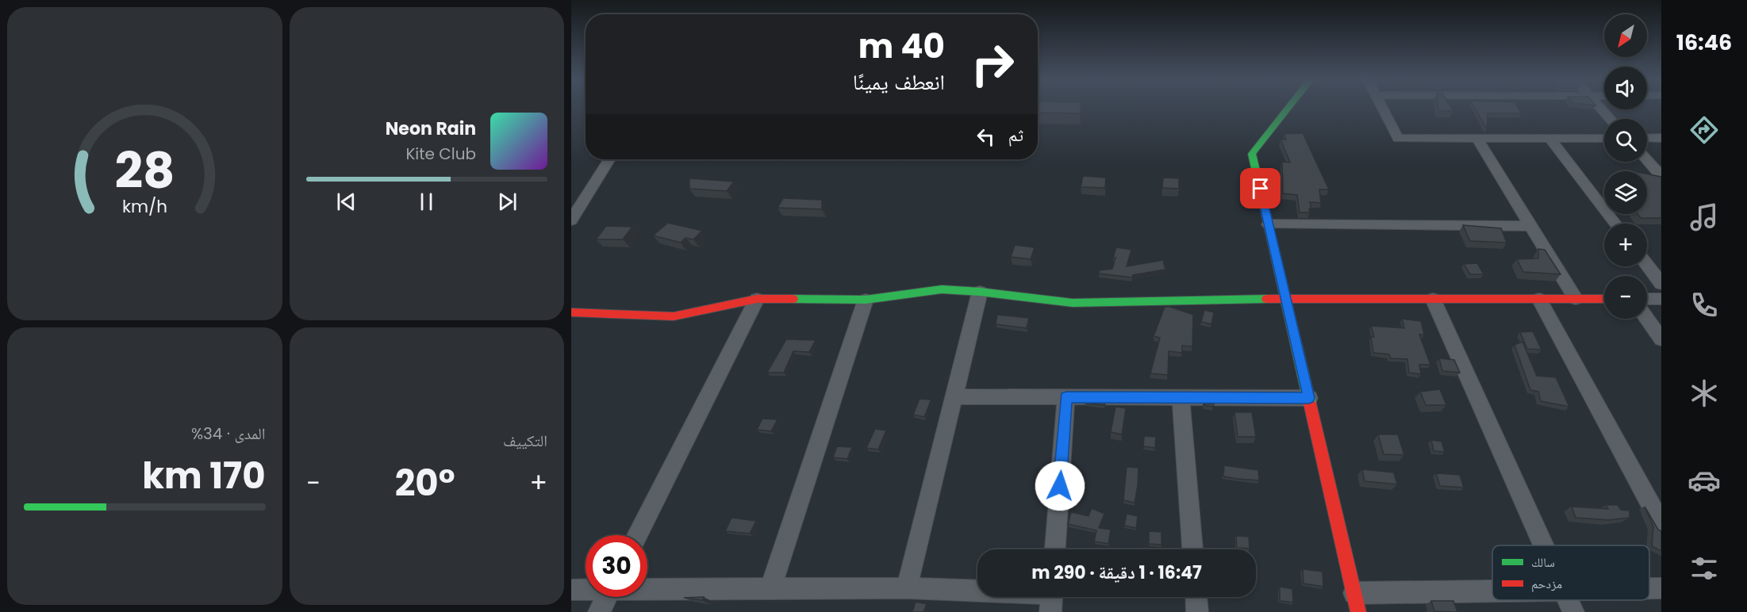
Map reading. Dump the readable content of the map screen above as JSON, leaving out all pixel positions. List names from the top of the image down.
{
  "legend": ["سالك", "مزدحم"],
  "north": "bottom left",
  "page": {
    "tabs": "16:46",
    "map_buttons": ["+", "−"],
    "turn": ["40 m", "انعطف يمينًا"],
    "song": ["Neon Rain", "Kite Club"],
    "then": "ثم",
    "tile": [
      "التكييف",
      ["المدى · 34%", "170 km"]
    ],
    "heat": ["−", "20°", "+"],
    "limit": "30",
    "trip": "16:47 · 1 دقيقة · 290 m",
    "gauge": ["28", "km/h"]
  }
}
